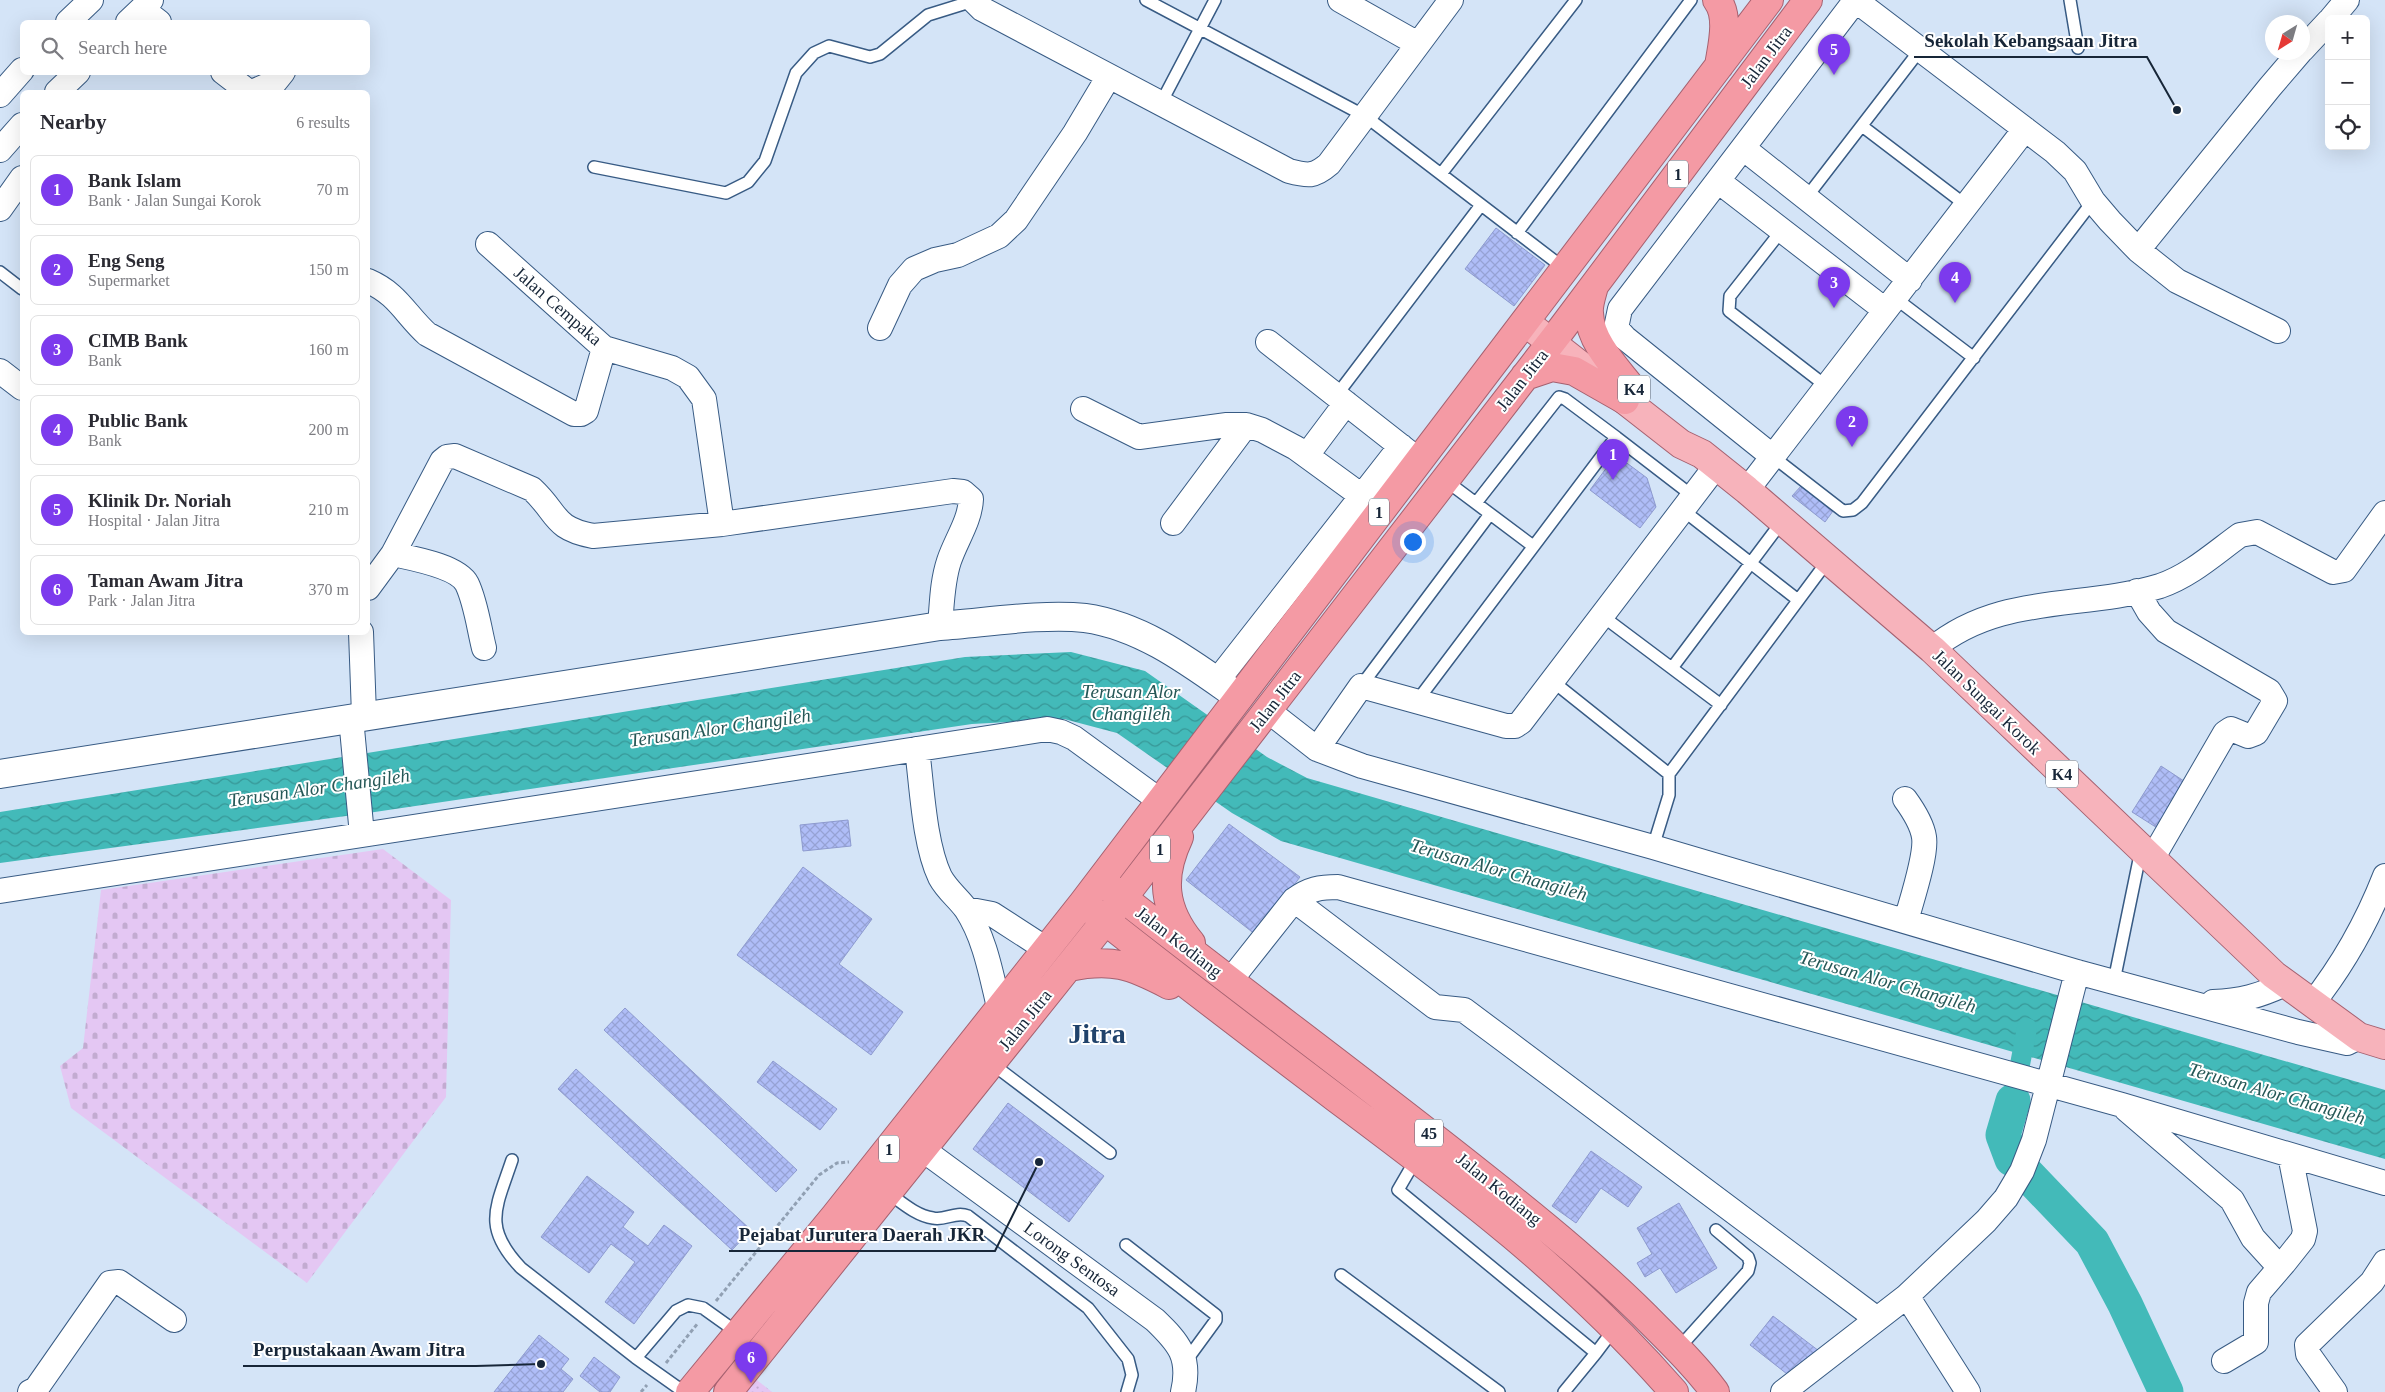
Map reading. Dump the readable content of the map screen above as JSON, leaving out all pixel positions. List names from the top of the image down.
{
  "streets": {
    "highway": [
      "Jalan Jitra",
      "1",
      "Jalan Kodiang",
      "45"
    ],
    "main road": ["K4", "Jalan Sungai Korok"],
    "street": ["Jalan Cempaka", "Lorong Sentosa"]
  },
  "crossings": [
    ["Jalan Jitra", "K4"],
    ["Jalan Jitra", "Jalan Sungai Korok"],
    ["Jalan Jitra", "Jalan Kodiang"],
    ["Jalan Jitra", "45"],
    ["Jalan Jitra", "Lorong Sentosa"],
    ["K4", "Jalan Sungai Korok"],
    ["Jalan Kodiang", "45"]
  ],
  "districts": ["Jitra"],
  "water": ["Terusan Alor Changileh"],
  "places": ["Sekolah Kebangsaan Jitra", "Pejabat Jurutera Daerah JKR", "Perpustakaan Awam Jitra"],
  "north": "bottom left",
  "page": {
    "map_buttons": ["+", "−"],
    "search": "Search here",
    "pins": [
      "5",
      "4",
      "3",
      "2",
      "1",
      "6"
    ],
    "heading": ["Nearby", "6 results"],
    "list": [
      {
        "mark": "1",
        "name": "Bank Islam",
        "note": "Bank · Jalan Sungai Korok",
        "value": "70 m"
      },
      {
        "mark": "2",
        "name": "Eng Seng",
        "note": "Supermarket",
        "value": "150 m"
      },
      {
        "mark": "3",
        "name": "CIMB Bank",
        "note": "Bank",
        "value": "160 m"
      },
      {
        "mark": "4",
        "name": "Public Bank",
        "note": "Bank",
        "value": "200 m"
      },
      {
        "mark": "5",
        "name": "Klinik Dr. Noriah",
        "note": "Hospital · Jalan Jitra",
        "value": "210 m"
      },
      {
        "mark": "6",
        "name": "Taman Awam Jitra",
        "note": "Park · Jalan Jitra",
        "value": "370 m"
      }
    ]
  }
}
